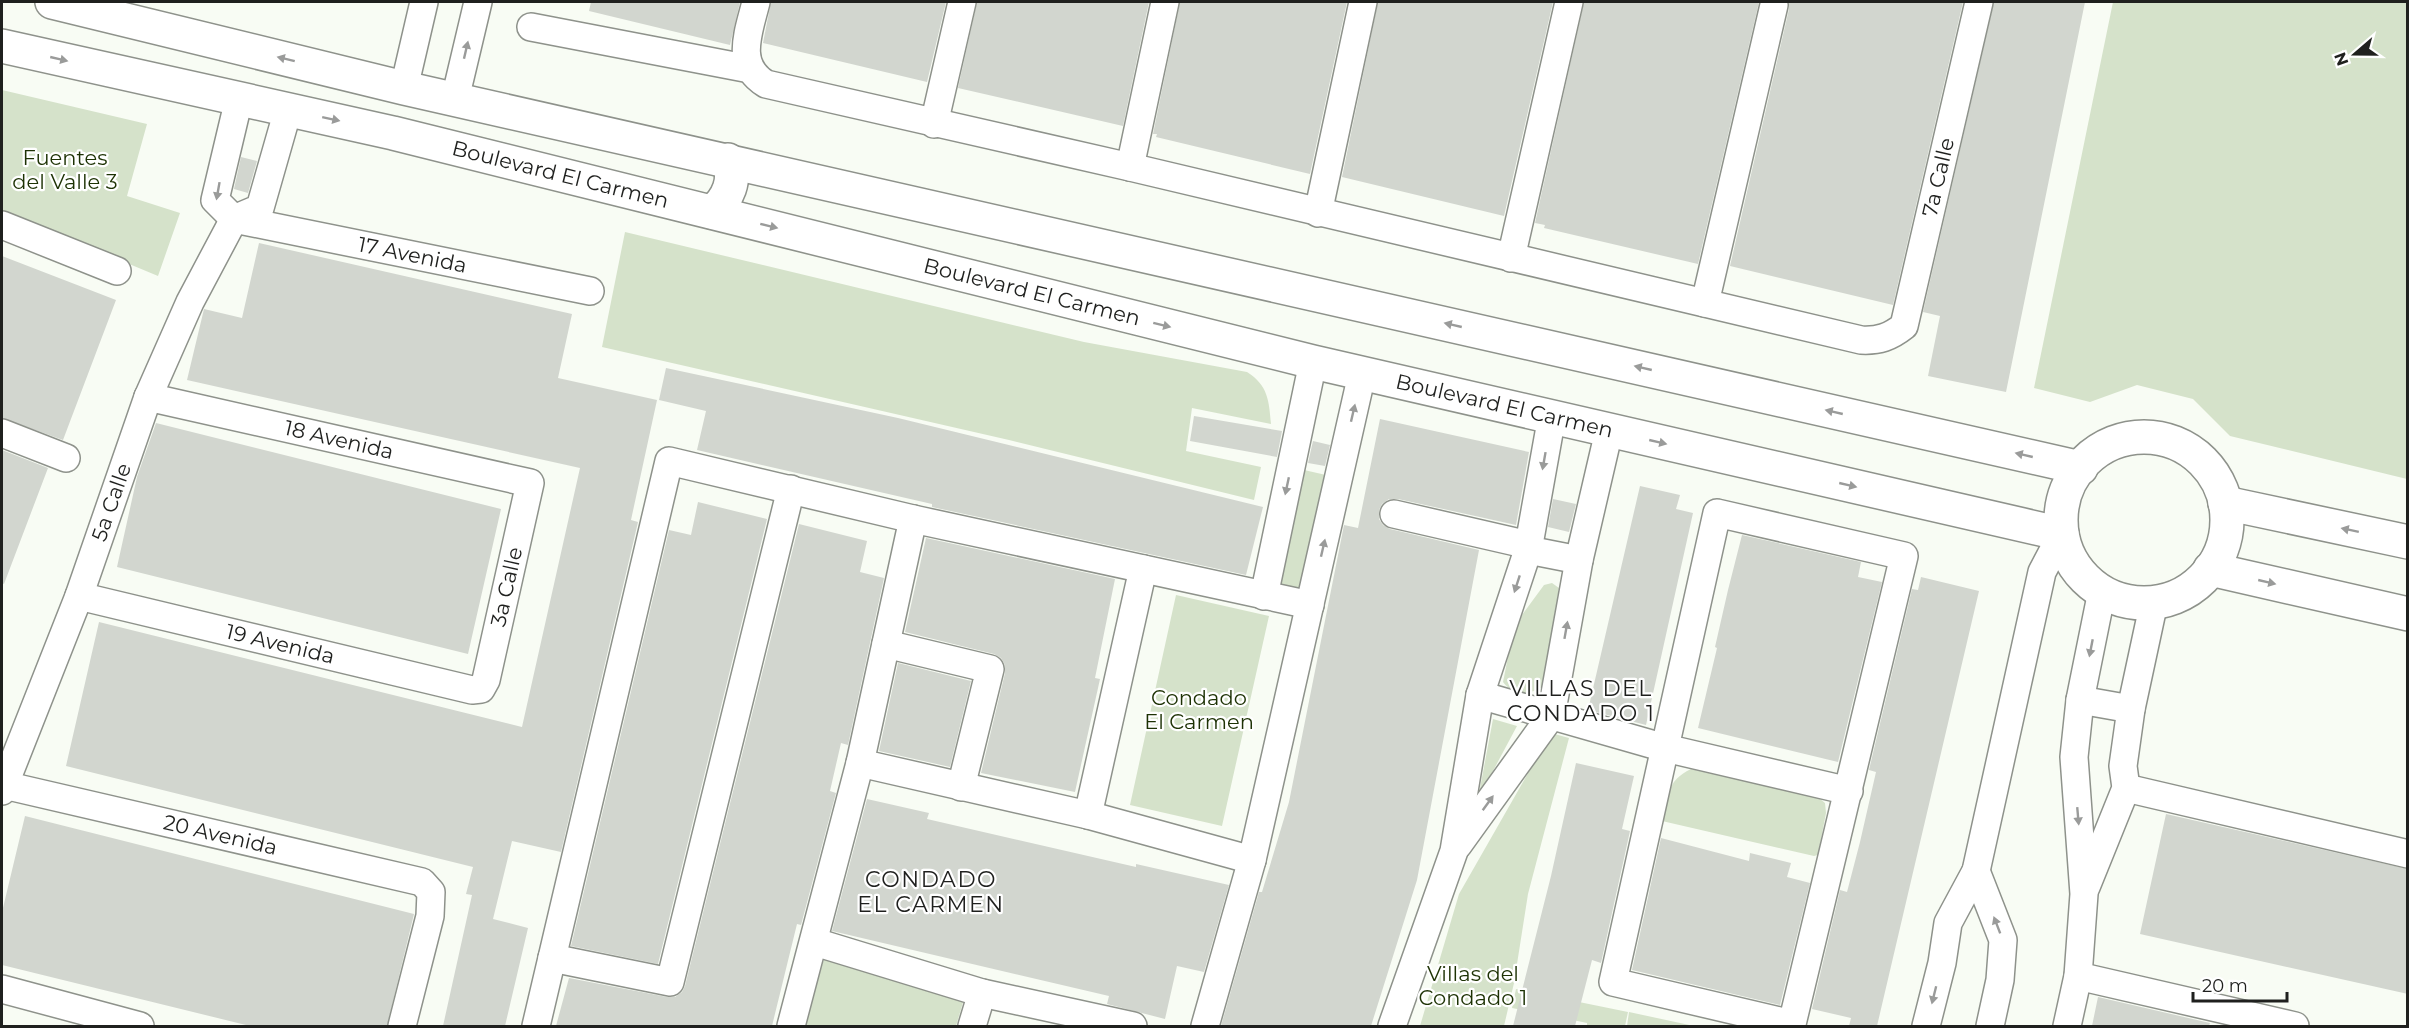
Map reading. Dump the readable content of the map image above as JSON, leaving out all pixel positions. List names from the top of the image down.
{
  "streets": {
    "main road": ["Boulevard El Carmen"],
    "street": [
      "7a Calle",
      "17 Avenida",
      "18 Avenida",
      "5a Calle",
      "3a Calle",
      "19 Avenida",
      "20 Avenida"
    ]
  },
  "crossings": [
    ["17 Avenida", "5a Calle"],
    ["18 Avenida", "5a Calle"],
    ["18 Avenida", "3a Calle"],
    ["5a Calle", "19 Avenida"],
    ["5a Calle", "20 Avenida"],
    ["3a Calle", "19 Avenida"]
  ],
  "districts": ["VILLAS DEL CONDADO 1", "CONDADO EL CARMEN"],
  "parks": ["Fuentes del Valle 3", "Condado El Carmen", "Villas del Condado 1"],
  "scale_bar": "20 m",
  "north": "left"
}
